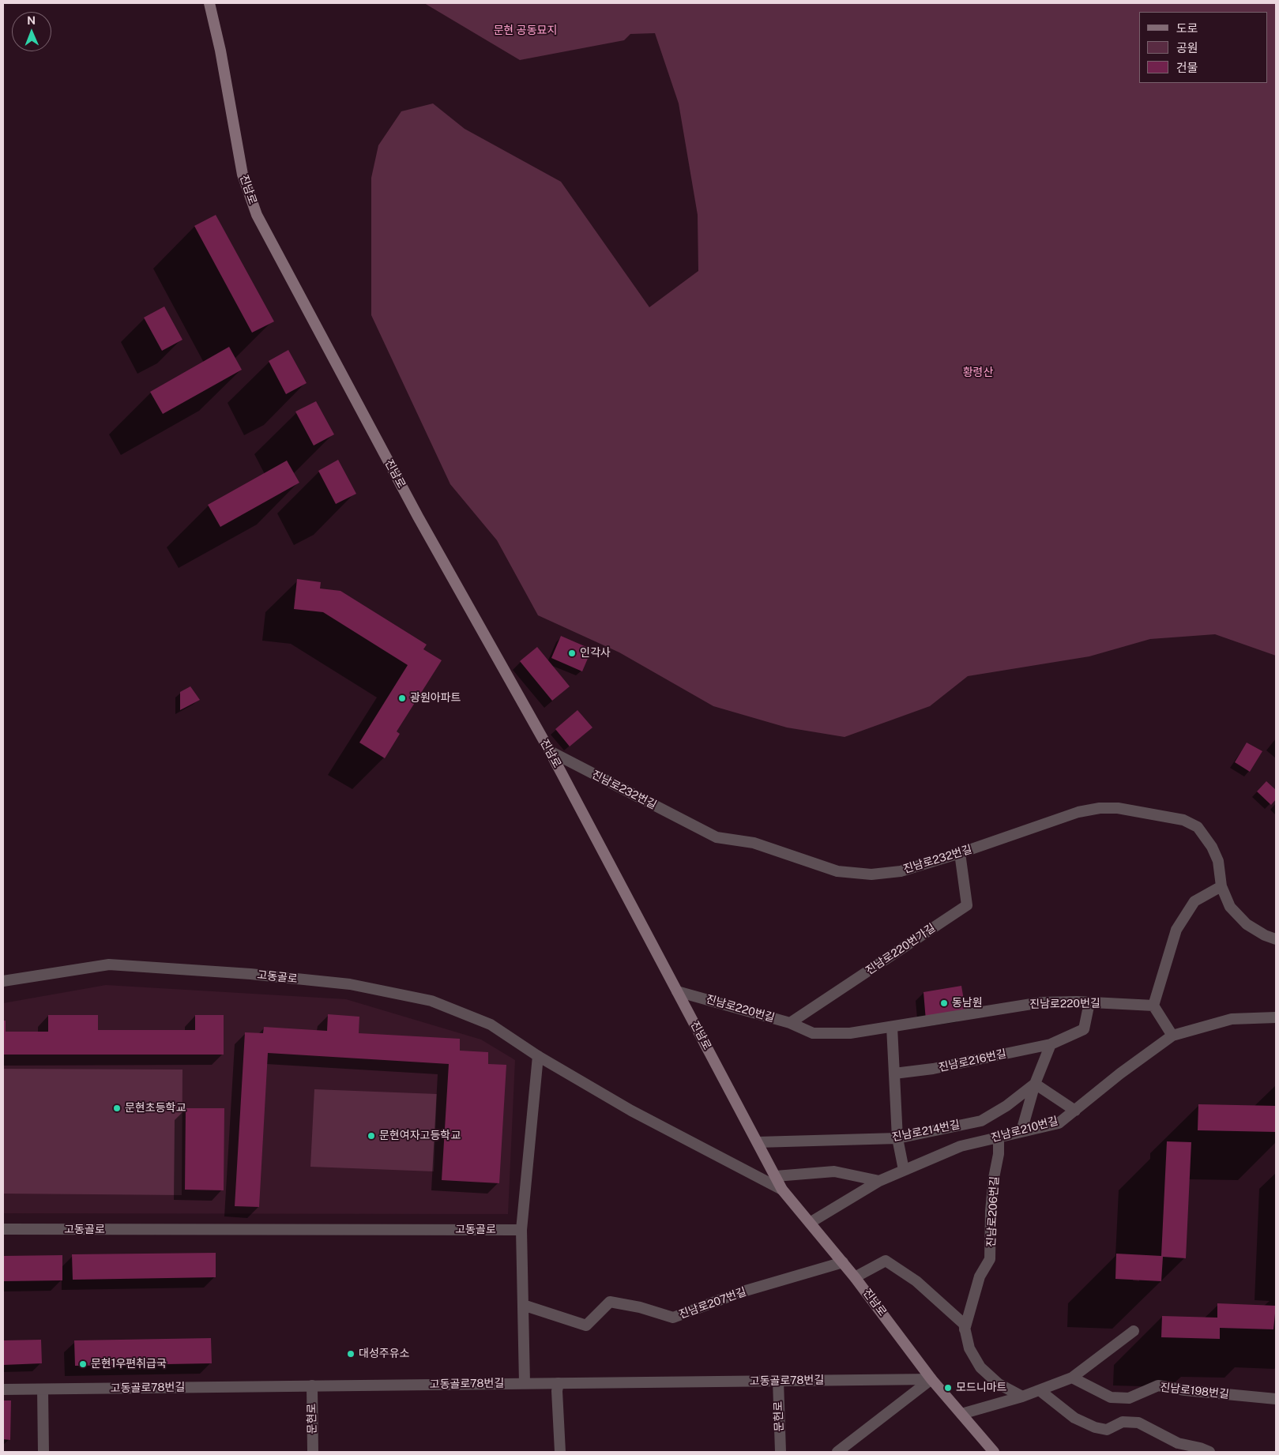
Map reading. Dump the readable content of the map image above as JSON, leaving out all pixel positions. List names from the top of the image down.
{
  "streets": {
    "main road": ["진남로"],
    "street": [
      "진남로232번길",
      "진남로220번가길",
      "고동골로",
      "진남로220번길",
      "진남로216번길",
      "진남로210번길",
      "진남로214번길",
      "진남로206번길",
      "진남로207번길",
      "고동골로78번길",
      "진남로198번길",
      "문헌로",
      "문현로"
    ]
  },
  "crossings": [
    ["진남로", "진남로232번길"],
    ["진남로", "고동골로"],
    ["진남로", "진남로220번길"],
    ["진남로", "진남로210번길"],
    ["진남로", "진남로214번길"],
    ["진남로", "진남로207번길"],
    ["진남로", "고동골로78번길"],
    ["진남로232번길", "진남로220번가길"],
    ["진남로220번가길", "진남로220번길"],
    ["진남로220번길", "진남로216번길"],
    ["진남로210번길", "진남로206번길"],
    ["고동골로78번길", "문헌로"],
    ["고동골로78번길", "문현로"]
  ],
  "parks": ["문현 공동묘지", "황령산"],
  "places": [
    "인각사",
    "광원아파트",
    "동남원",
    "문현초등학교",
    "문현여자고등학교",
    "대성주유소",
    "문현1우편취급국",
    "모드니마트"
  ],
  "legend": ["도로", "공원", "건물"],
  "north": "top"
}
